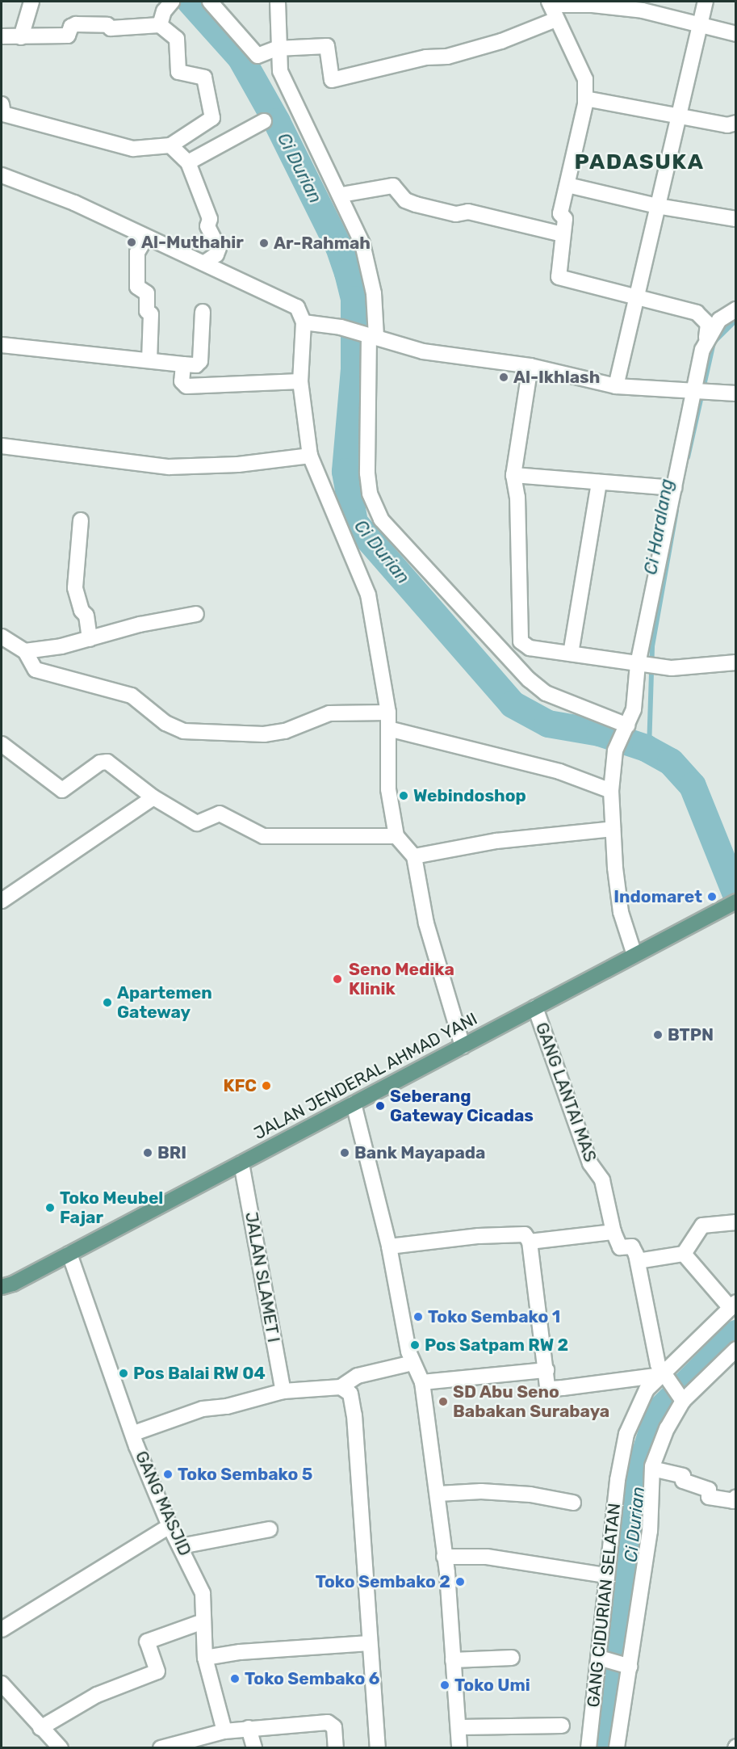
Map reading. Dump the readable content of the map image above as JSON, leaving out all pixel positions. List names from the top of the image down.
{
  "streets": {
    "main road": ["JALAN JENDERAL AHMAD YANI"],
    "street": [
      "GANG LANTAI MAS",
      "JALAN SLAMET I",
      "GANG MASJID",
      "GANG CIDURIAN SELATAN"
    ]
  },
  "crossings": [
    ["JALAN JENDERAL AHMAD YANI", "GANG LANTAI MAS"],
    ["JALAN JENDERAL AHMAD YANI", "JALAN SLAMET I"],
    ["JALAN JENDERAL AHMAD YANI", "GANG MASJID"]
  ],
  "districts": ["PADASUKA"],
  "water": ["Ci Durian", "Ci Haralang"],
  "places": [
    "Al-Muthahir",
    "Ar-Rahmah",
    "Al-Ikhlash",
    "Webindoshop",
    "Indomaret",
    "Seno Medika Klinik",
    "Apartemen Gateway",
    "BTPN",
    "KFC",
    "Seberang Gateway Cicadas",
    "BRI",
    "Bank Mayapada",
    "Toko Meubel Fajar",
    "Toko Sembako 1",
    "Pos Satpam RW 2",
    "Pos Balai RW 04",
    "SD Abu Seno Babakan Surabaya",
    "Toko Sembako 5",
    "Toko Sembako 2",
    "Toko Sembako 6",
    "Toko Umi"
  ]
}
